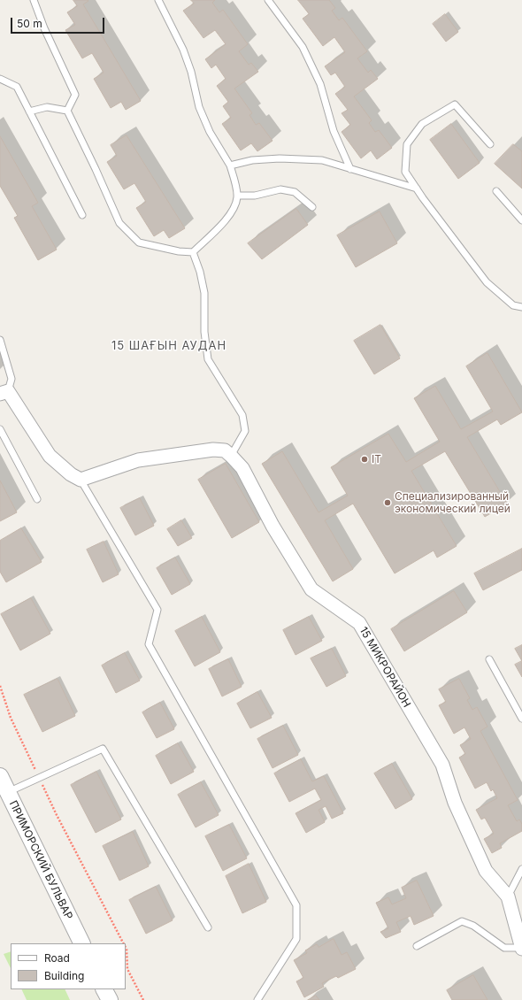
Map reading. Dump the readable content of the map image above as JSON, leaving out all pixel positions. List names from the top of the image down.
{
  "streets": {
    "street": ["15 МИКРОРАЙОН", "ПРИМОРСКИЙ БУЛЬВАР"]
  },
  "districts": ["15 ШАҒЫН АУДАН"],
  "places": ["IT", "Специализированный экономический лицей"],
  "legend": ["Road", "Building"],
  "scale_bar": "50 m"
}
